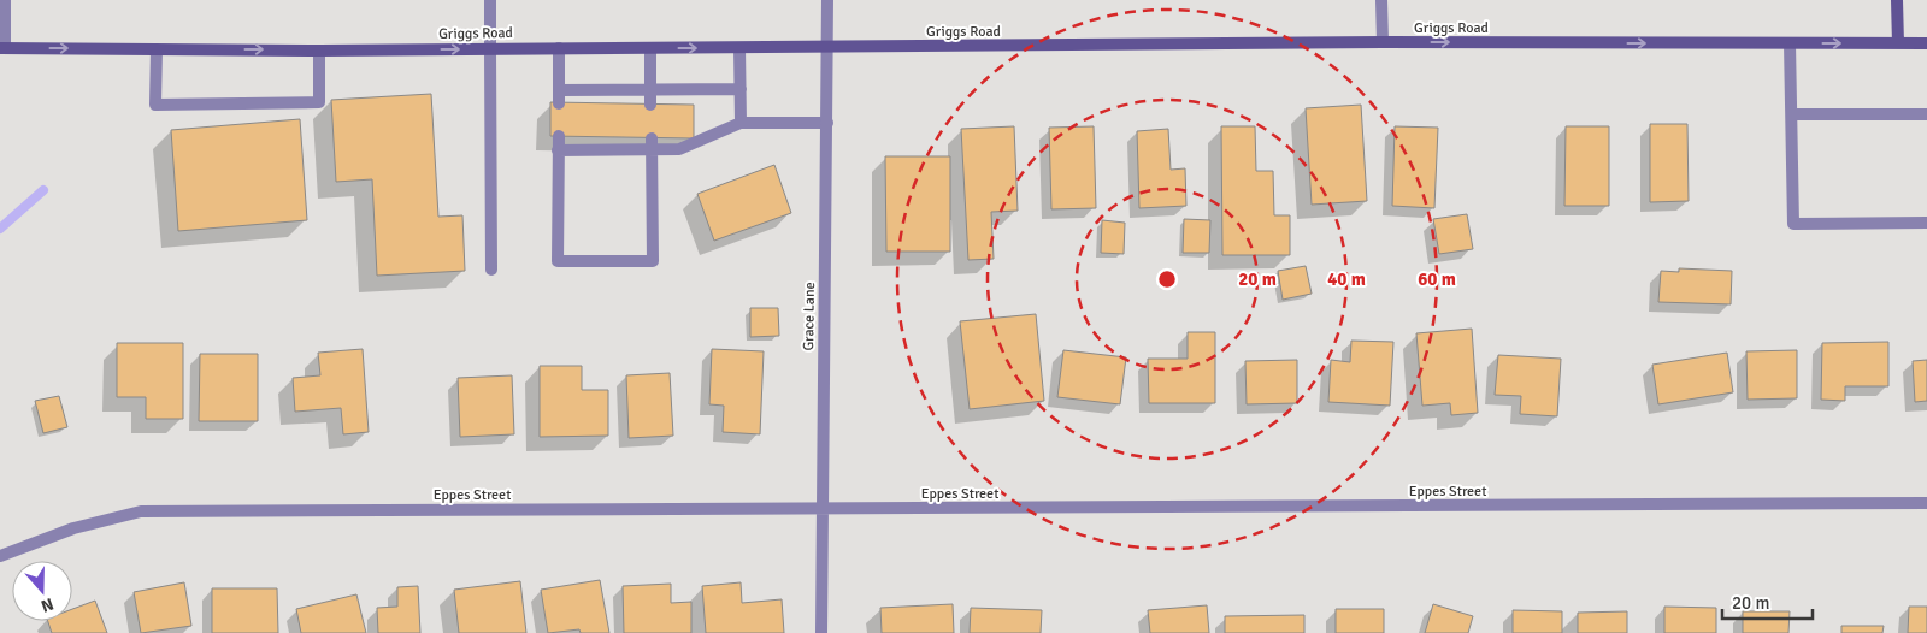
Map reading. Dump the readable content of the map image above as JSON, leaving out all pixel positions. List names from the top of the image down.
{
  "streets": {
    "main road": ["Griggs Road"],
    "street": ["Grace Lane", "Eppes Street"]
  },
  "crossings": [
    ["Griggs Road", "Grace Lane"],
    ["Grace Lane", "Eppes Street"]
  ],
  "one_way": ["Griggs Road"],
  "scale_bar": "20 m",
  "north": "bottom",
  "rings": ["20 m", "40 m", "60 m"]
}
